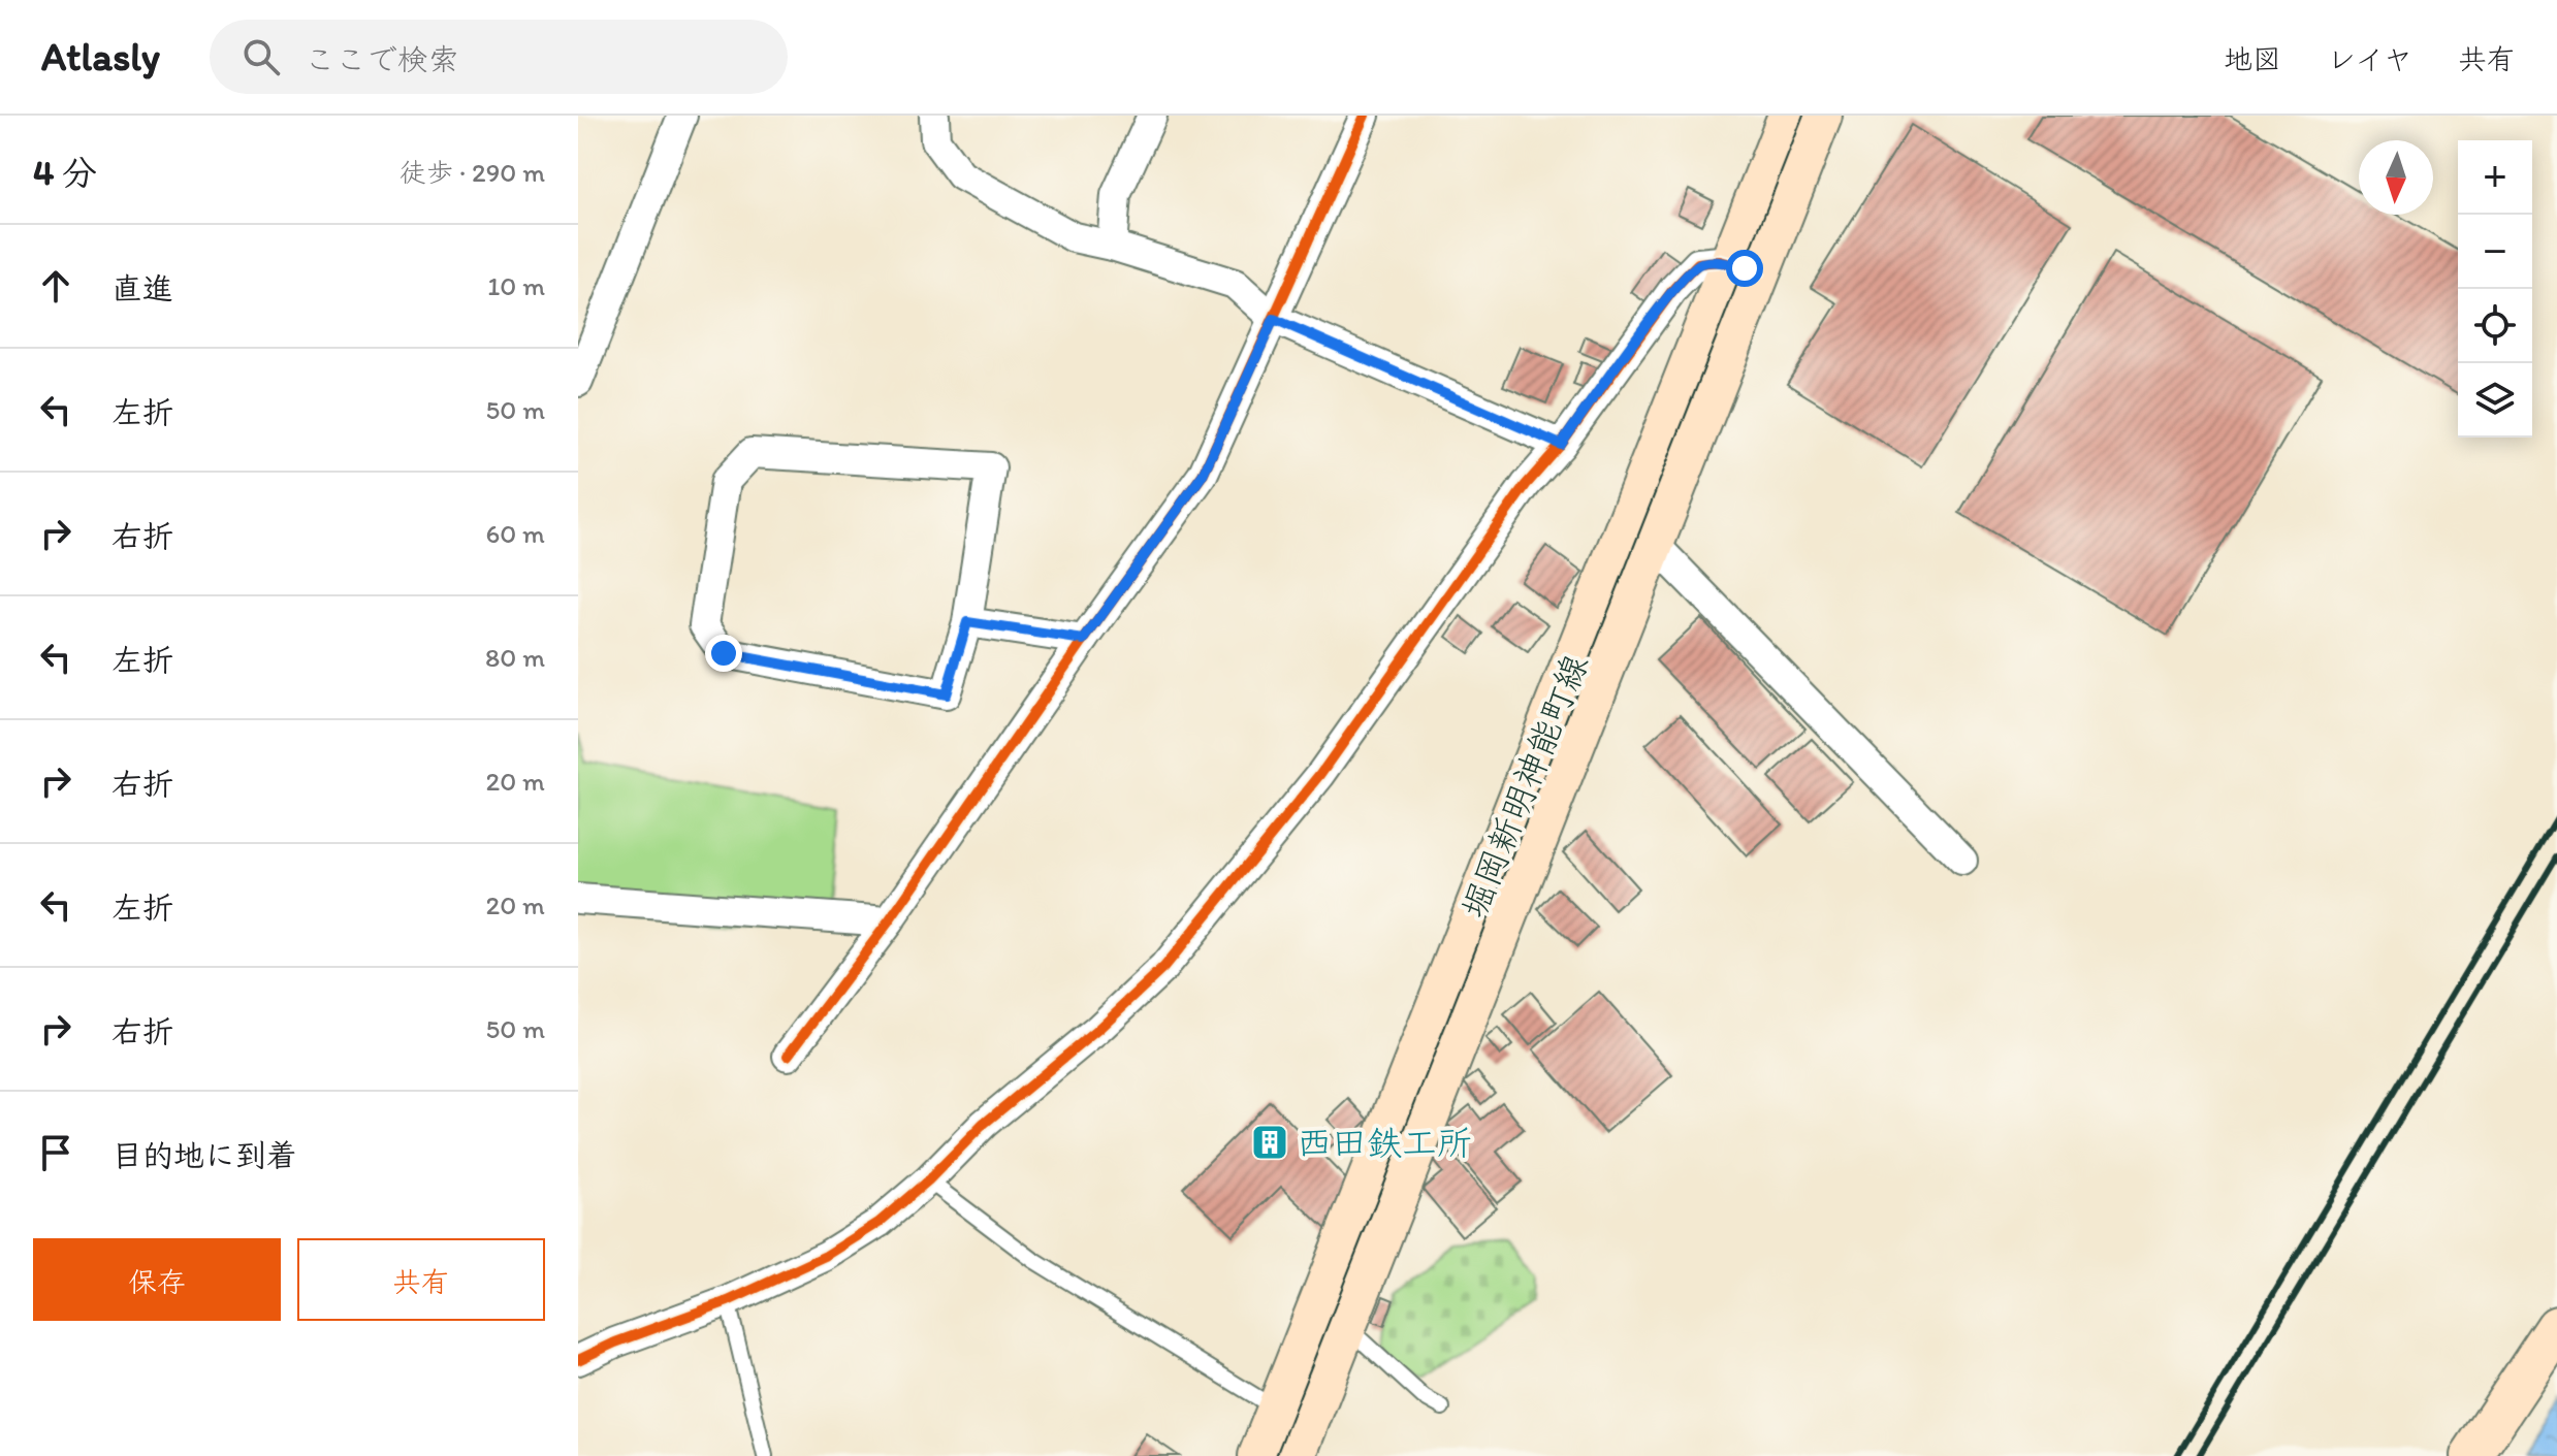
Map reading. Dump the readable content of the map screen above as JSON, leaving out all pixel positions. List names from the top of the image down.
{
  "streets": {
    "main road": ["堀岡新明神能町線"]
  },
  "places": {
    "building": ["西田鉄工所"]
  },
  "north": "bottom",
  "page": {
    "header": "Atlasly",
    "search": "ここで検索",
    "nav": ["地図", "レイヤ", "共有"],
    "heading": ["4 分", "徒歩 · 290 m"],
    "map_buttons": ["+", "−"],
    "list": [
      ["直進", "10 m"],
      ["左折", "50 m"],
      ["右折", "60 m"],
      ["左折", "80 m"],
      ["右折", "20 m"],
      ["左折", "20 m"],
      ["右折", "50 m"],
      "目的地に到着"
    ],
    "buttons": ["保存", "共有"]
  }
}
